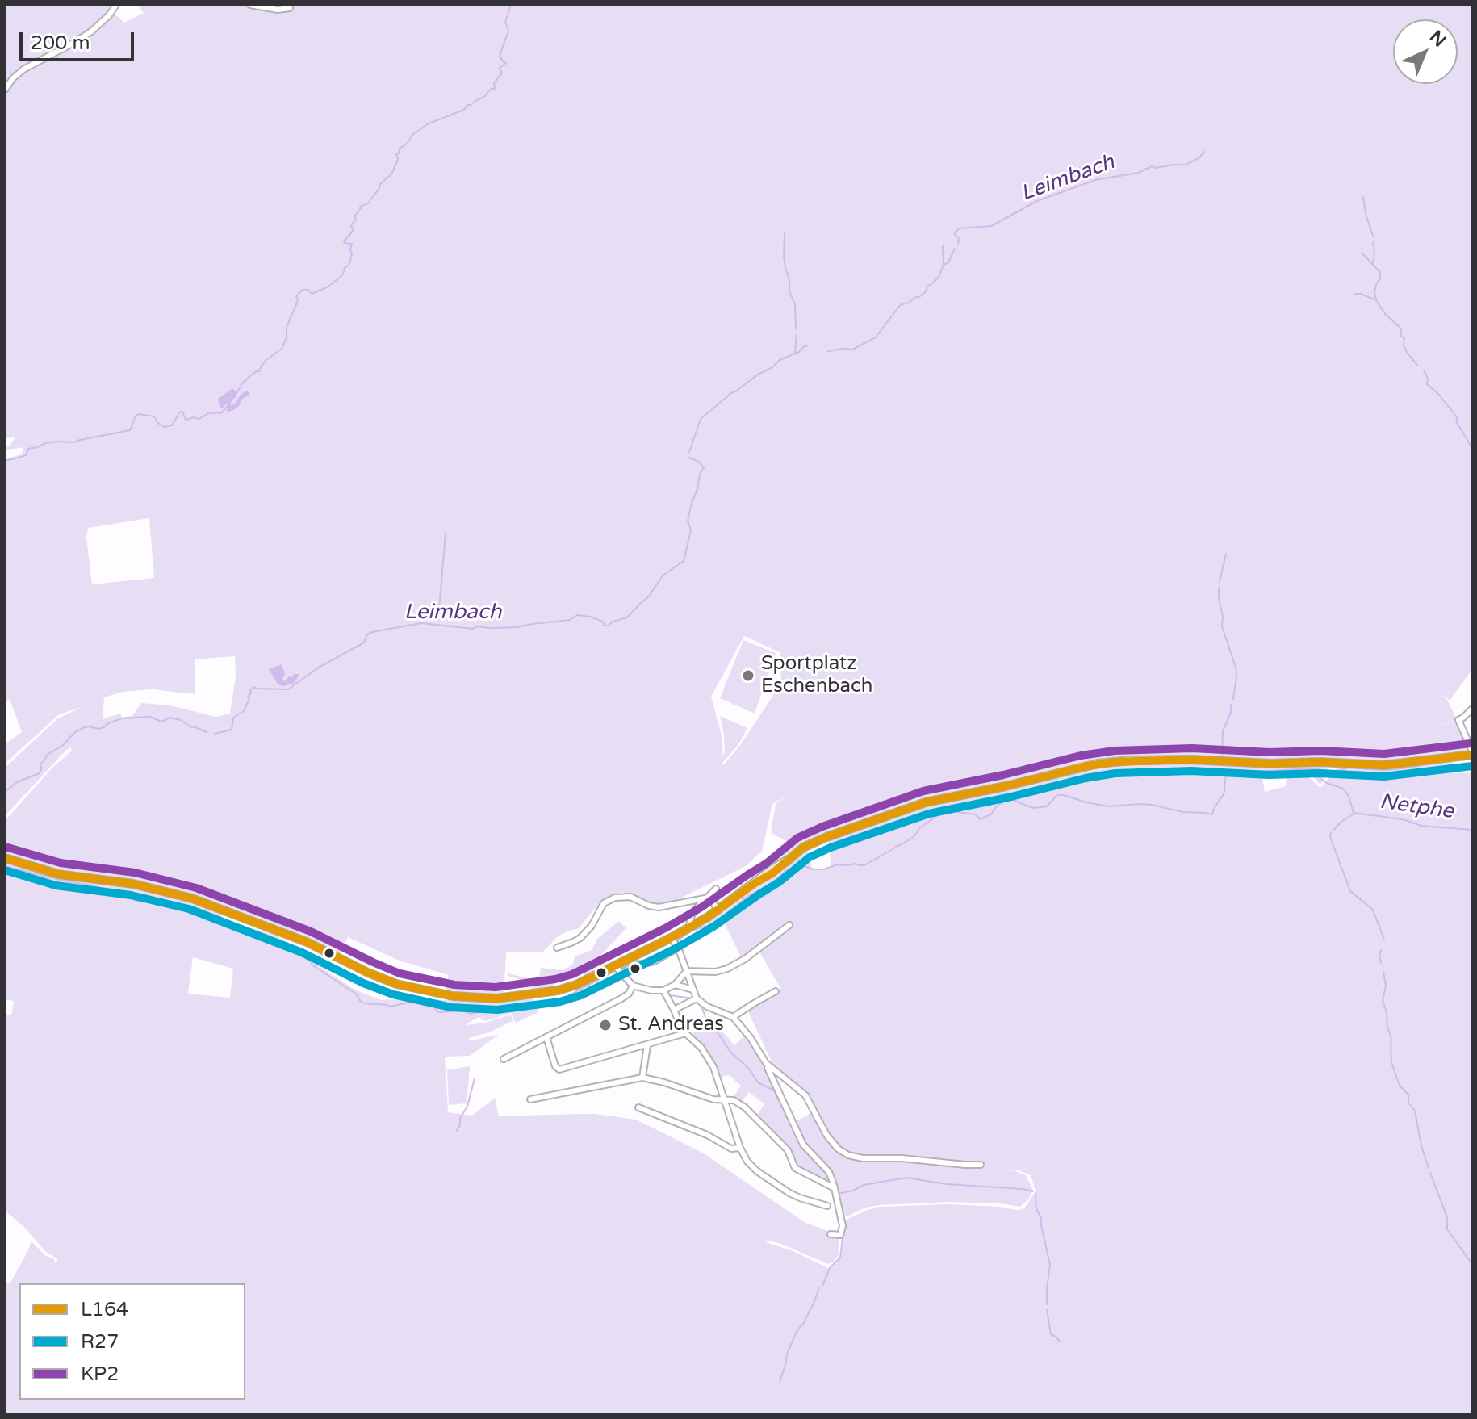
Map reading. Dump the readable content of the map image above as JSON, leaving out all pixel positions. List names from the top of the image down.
{
  "water": ["Leimbach", "Netphe"],
  "places": ["Sportplatz Eschenbach", "St. Andreas"],
  "lines": ["transit line KP2", "transit line L164", "transit line R27"],
  "legend": ["L164", "R27", "KP2"],
  "scale_bar": "200 m",
  "north": "top right"
}
